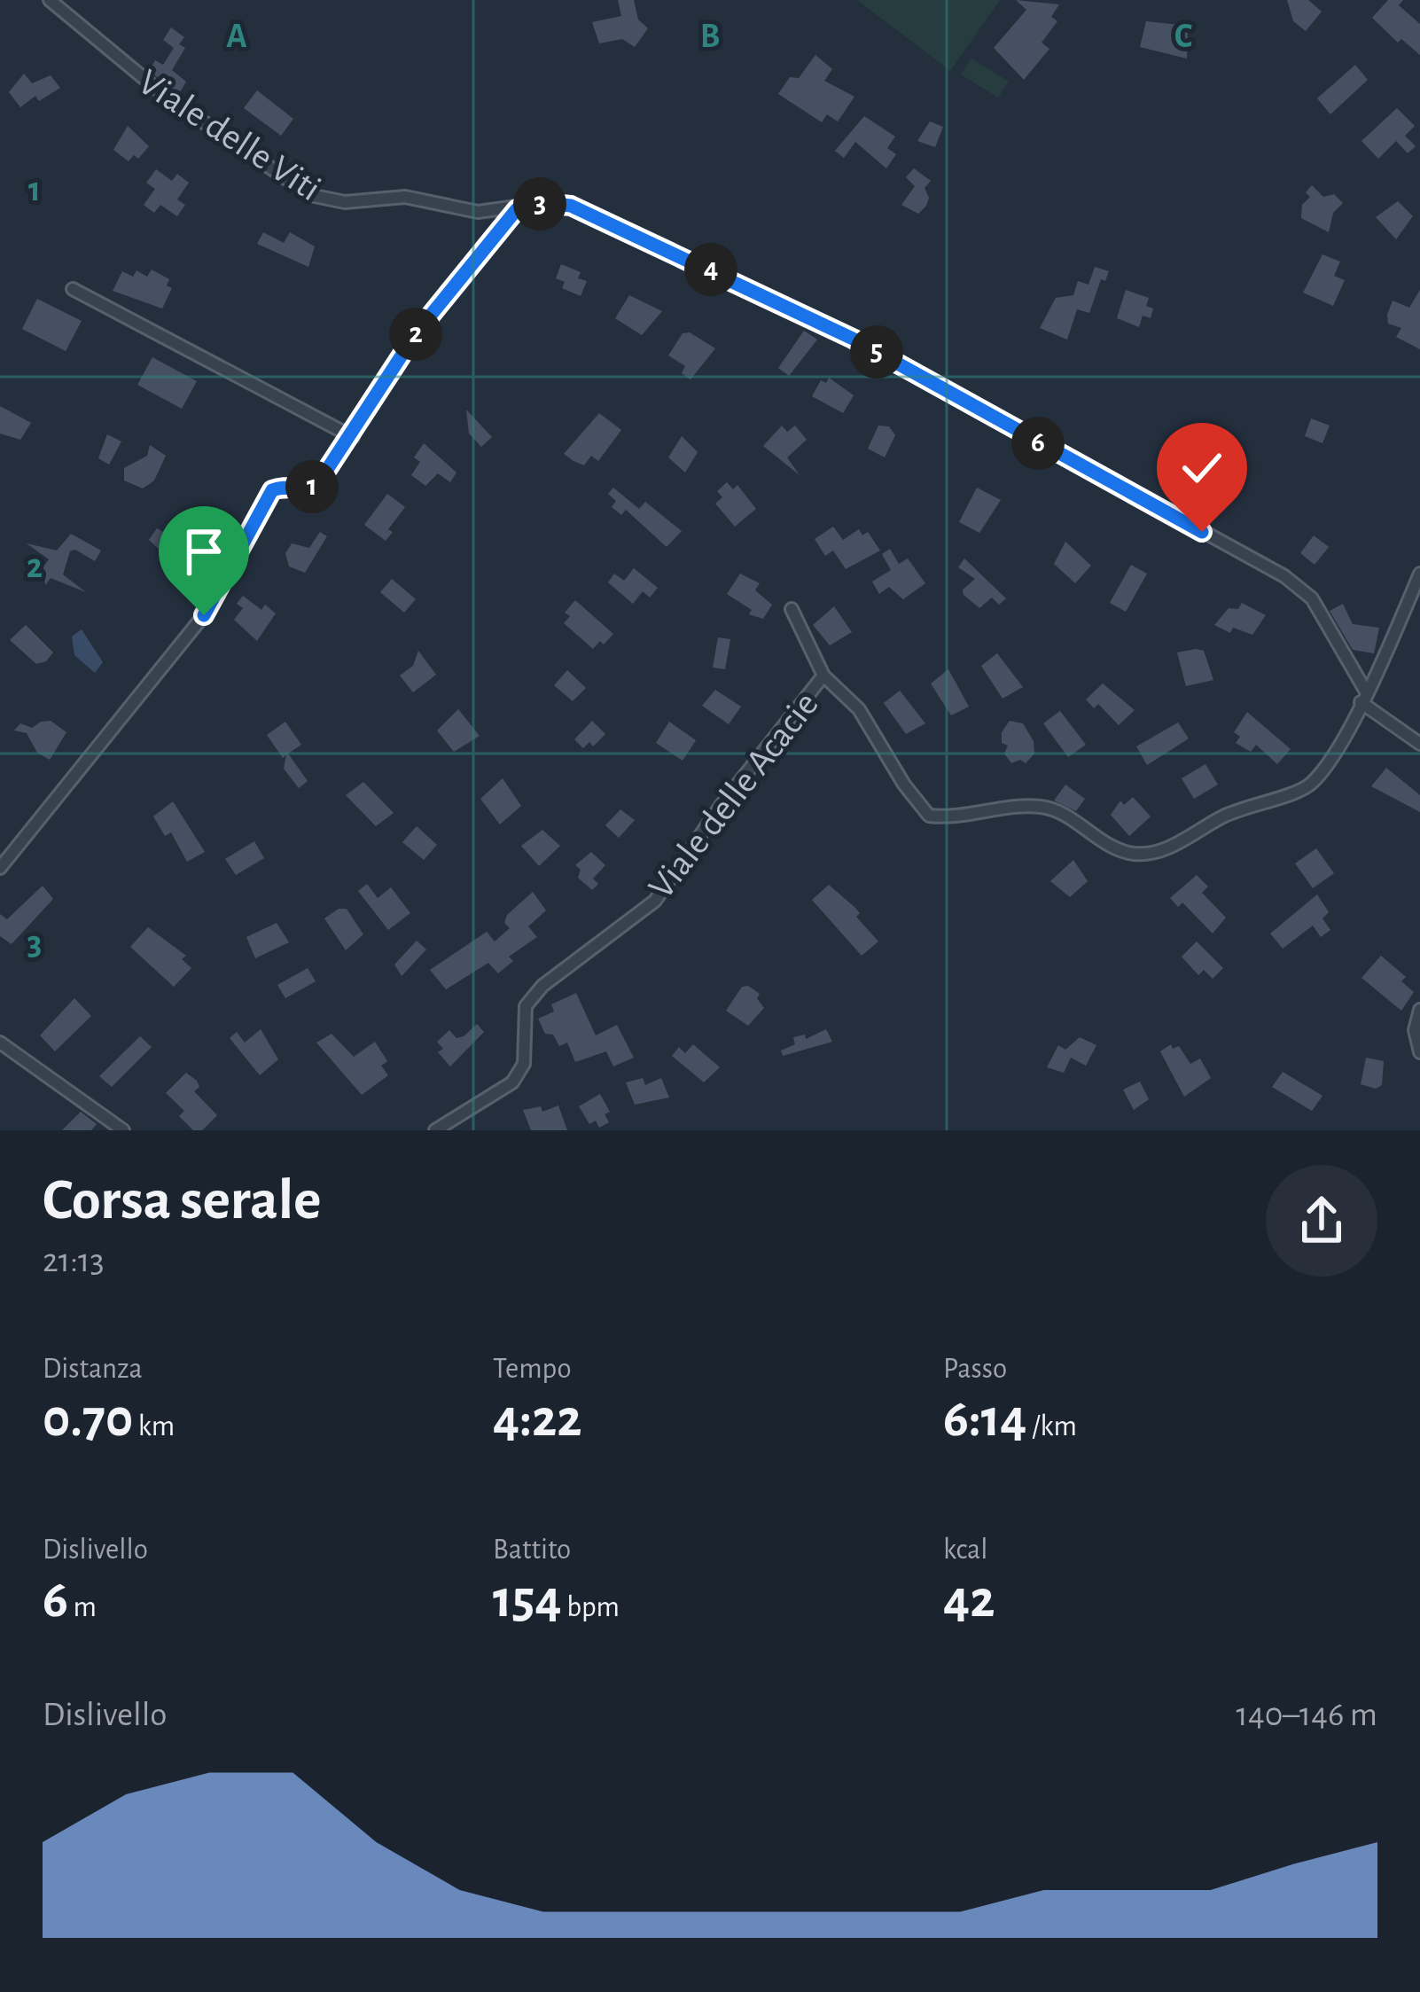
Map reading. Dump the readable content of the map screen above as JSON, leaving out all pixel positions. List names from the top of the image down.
{
  "streets": {
    "street": ["Viale delle Viti", "Viale delle Acacie"]
  },
  "crossings": [
    ["Viale delle Viti", "Viale delle Acacie"]
  ],
  "page": {
    "pins": [
      "3",
      "4",
      "2",
      "5",
      "6",
      "1"
    ],
    "heading": ["Corsa serale", "21:13"],
    "stats": [
      ["Distanza", "0.70 km"],
      ["Tempo", "4:22"],
      ["Passo", "6:14 /km"],
      ["Dislivello", "6 m"],
      ["Battito", "154 bpm"],
      ["kcal", "42"]
    ],
    "chart": ["Dislivello", "140–146 m"]
  },
  "grid": {
    "columns": ["A", "B", "C"],
    "rows": ["1", "2", "3"]
  }
}
